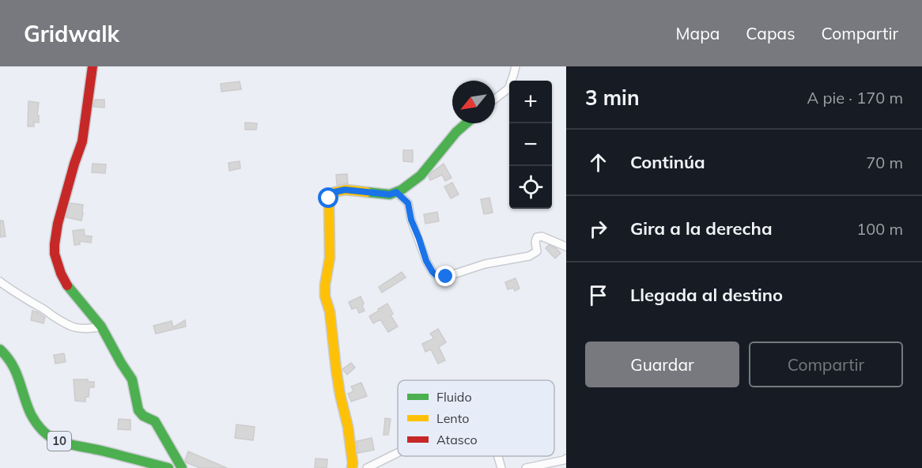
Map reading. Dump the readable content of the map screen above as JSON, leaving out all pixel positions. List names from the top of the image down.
{
  "streets": {
    "street": ["10"]
  },
  "legend": ["Fluido", "Lento", "Atasco"],
  "north": "bottom left",
  "page": {
    "header": "Gridwalk",
    "nav": ["Mapa", "Capas", "Compartir"],
    "heading": ["3 min", "A pie · 170 m"],
    "map_buttons": ["+", "−"],
    "list": [
      ["Continúa", "70 m"],
      ["Gira a la derecha", "100 m"],
      "Llegada al destino"
    ],
    "buttons": ["Guardar", "Compartir"]
  }
}
